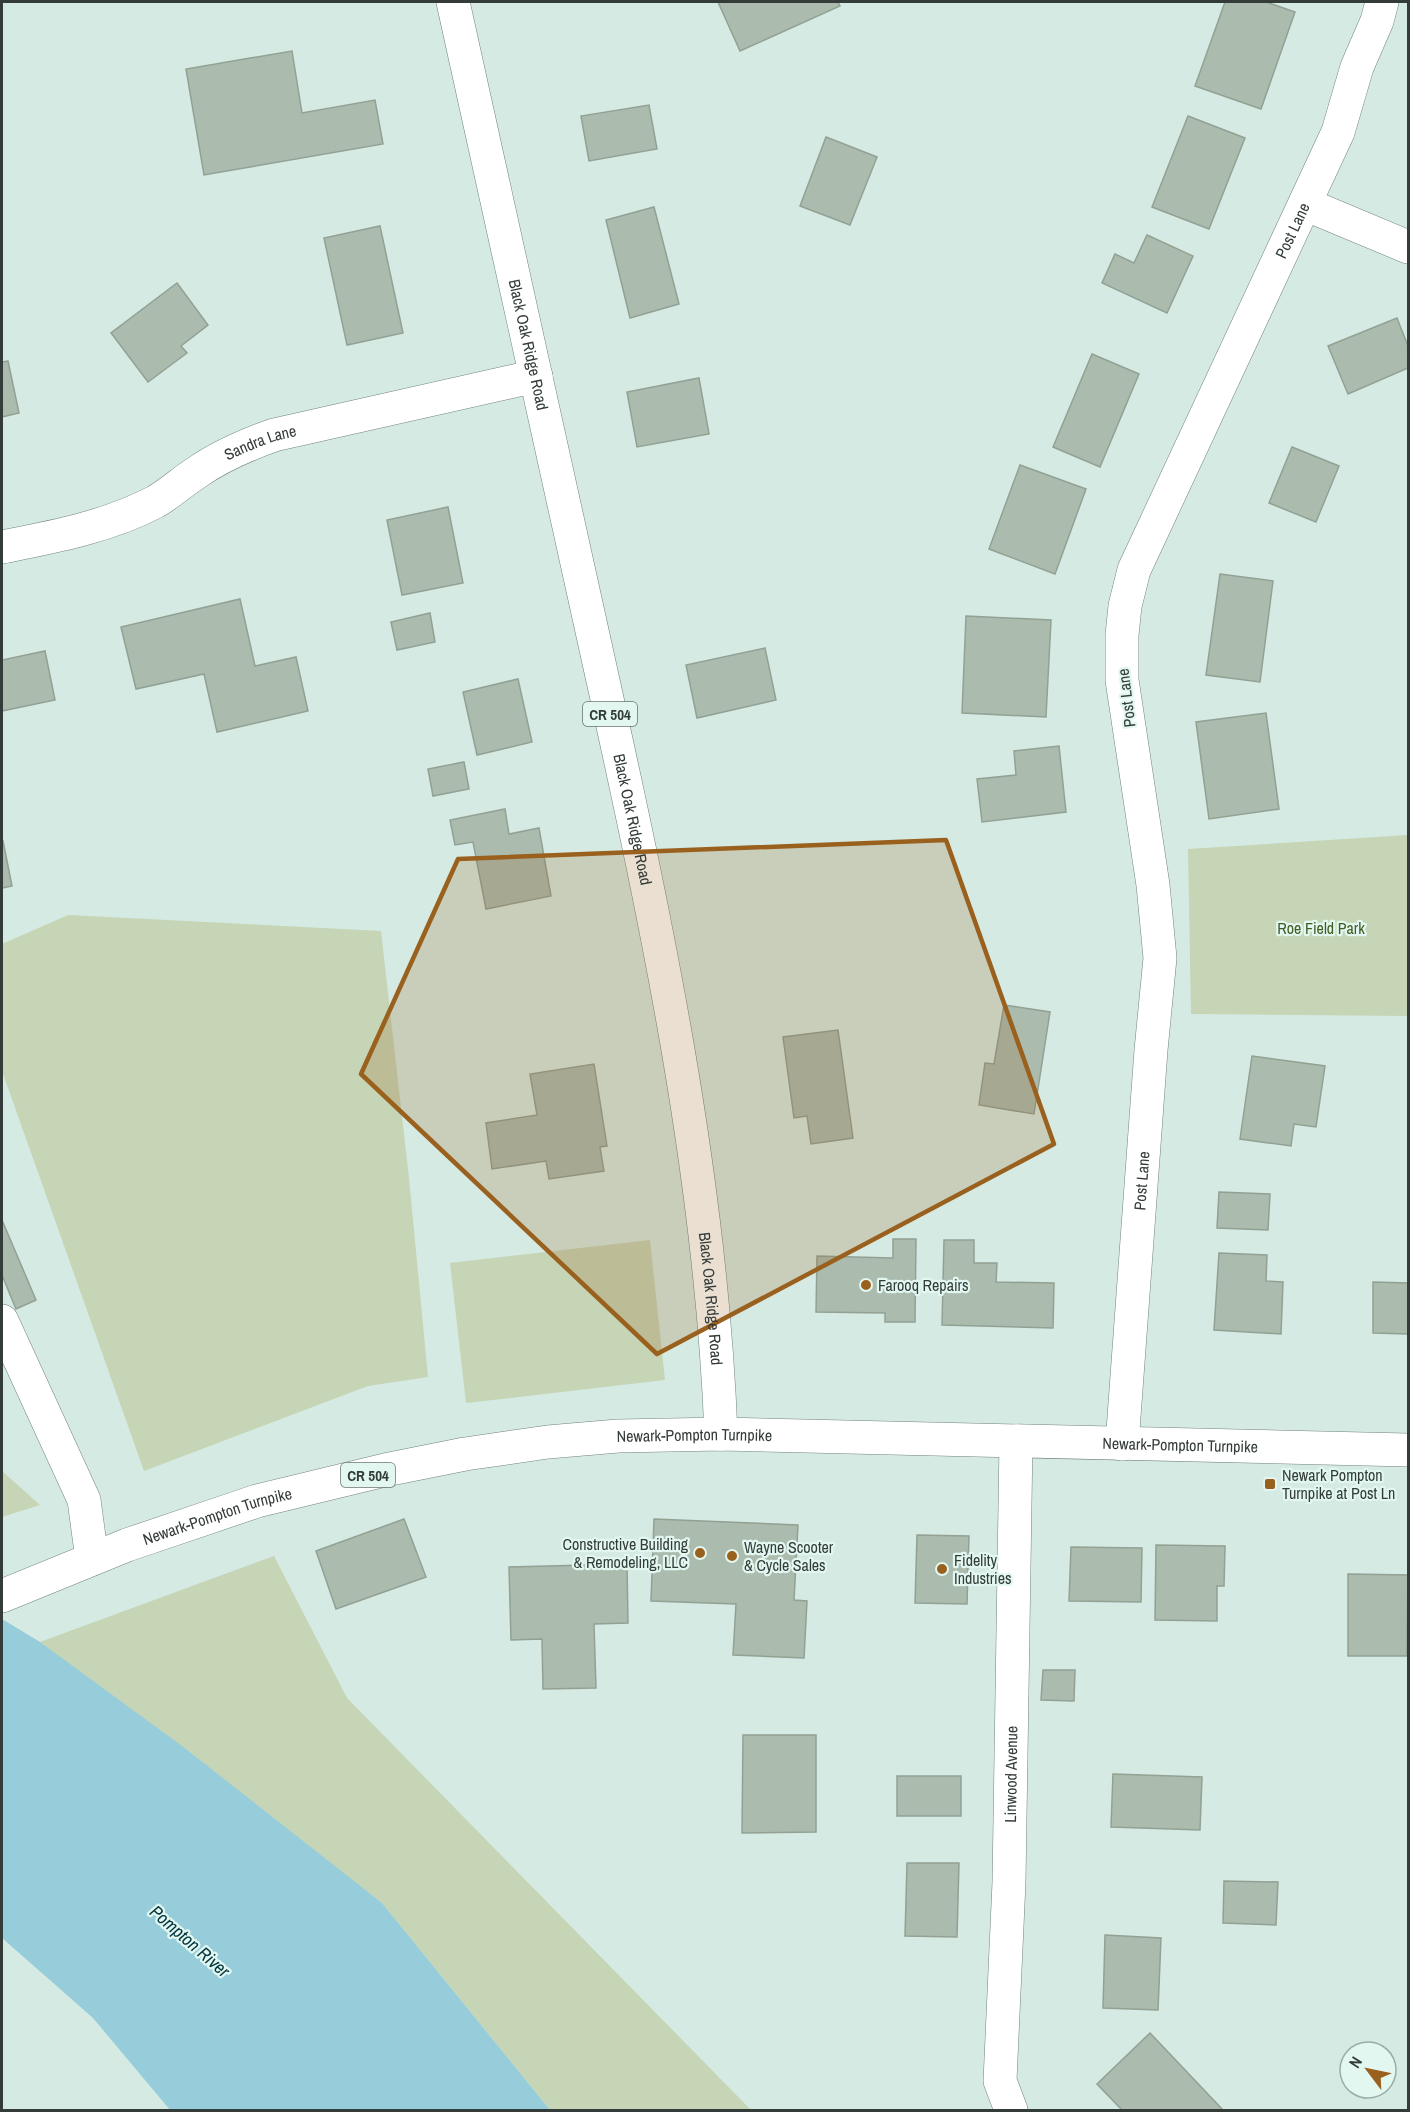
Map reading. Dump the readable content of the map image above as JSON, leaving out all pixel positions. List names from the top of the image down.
{
  "streets": {
    "main road": [
      "Post Lane",
      "Black Oak Ridge Road",
      "Sandra Lane",
      "CR 504",
      "Newark-Pompton Turnpike",
      "Linwood Avenue"
    ]
  },
  "crossings": [
    ["Post Lane", "Newark-Pompton Turnpike"],
    ["Black Oak Ridge Road", "Sandra Lane"],
    ["Black Oak Ridge Road", "Newark-Pompton Turnpike"],
    ["Newark-Pompton Turnpike", "Linwood Avenue"]
  ],
  "water": ["Pompton River"],
  "parks": ["Roe Field Park"],
  "places": {
    "other": [
      "Farooq Repairs",
      "Constructive Building & Remodeling, LLC",
      "Wayne Scooter & Cycle Sales",
      "Fidelity Industries"
    ],
    "transit": ["Newark Pompton Turnpike at Post Ln"]
  },
  "north": "top left"
}
